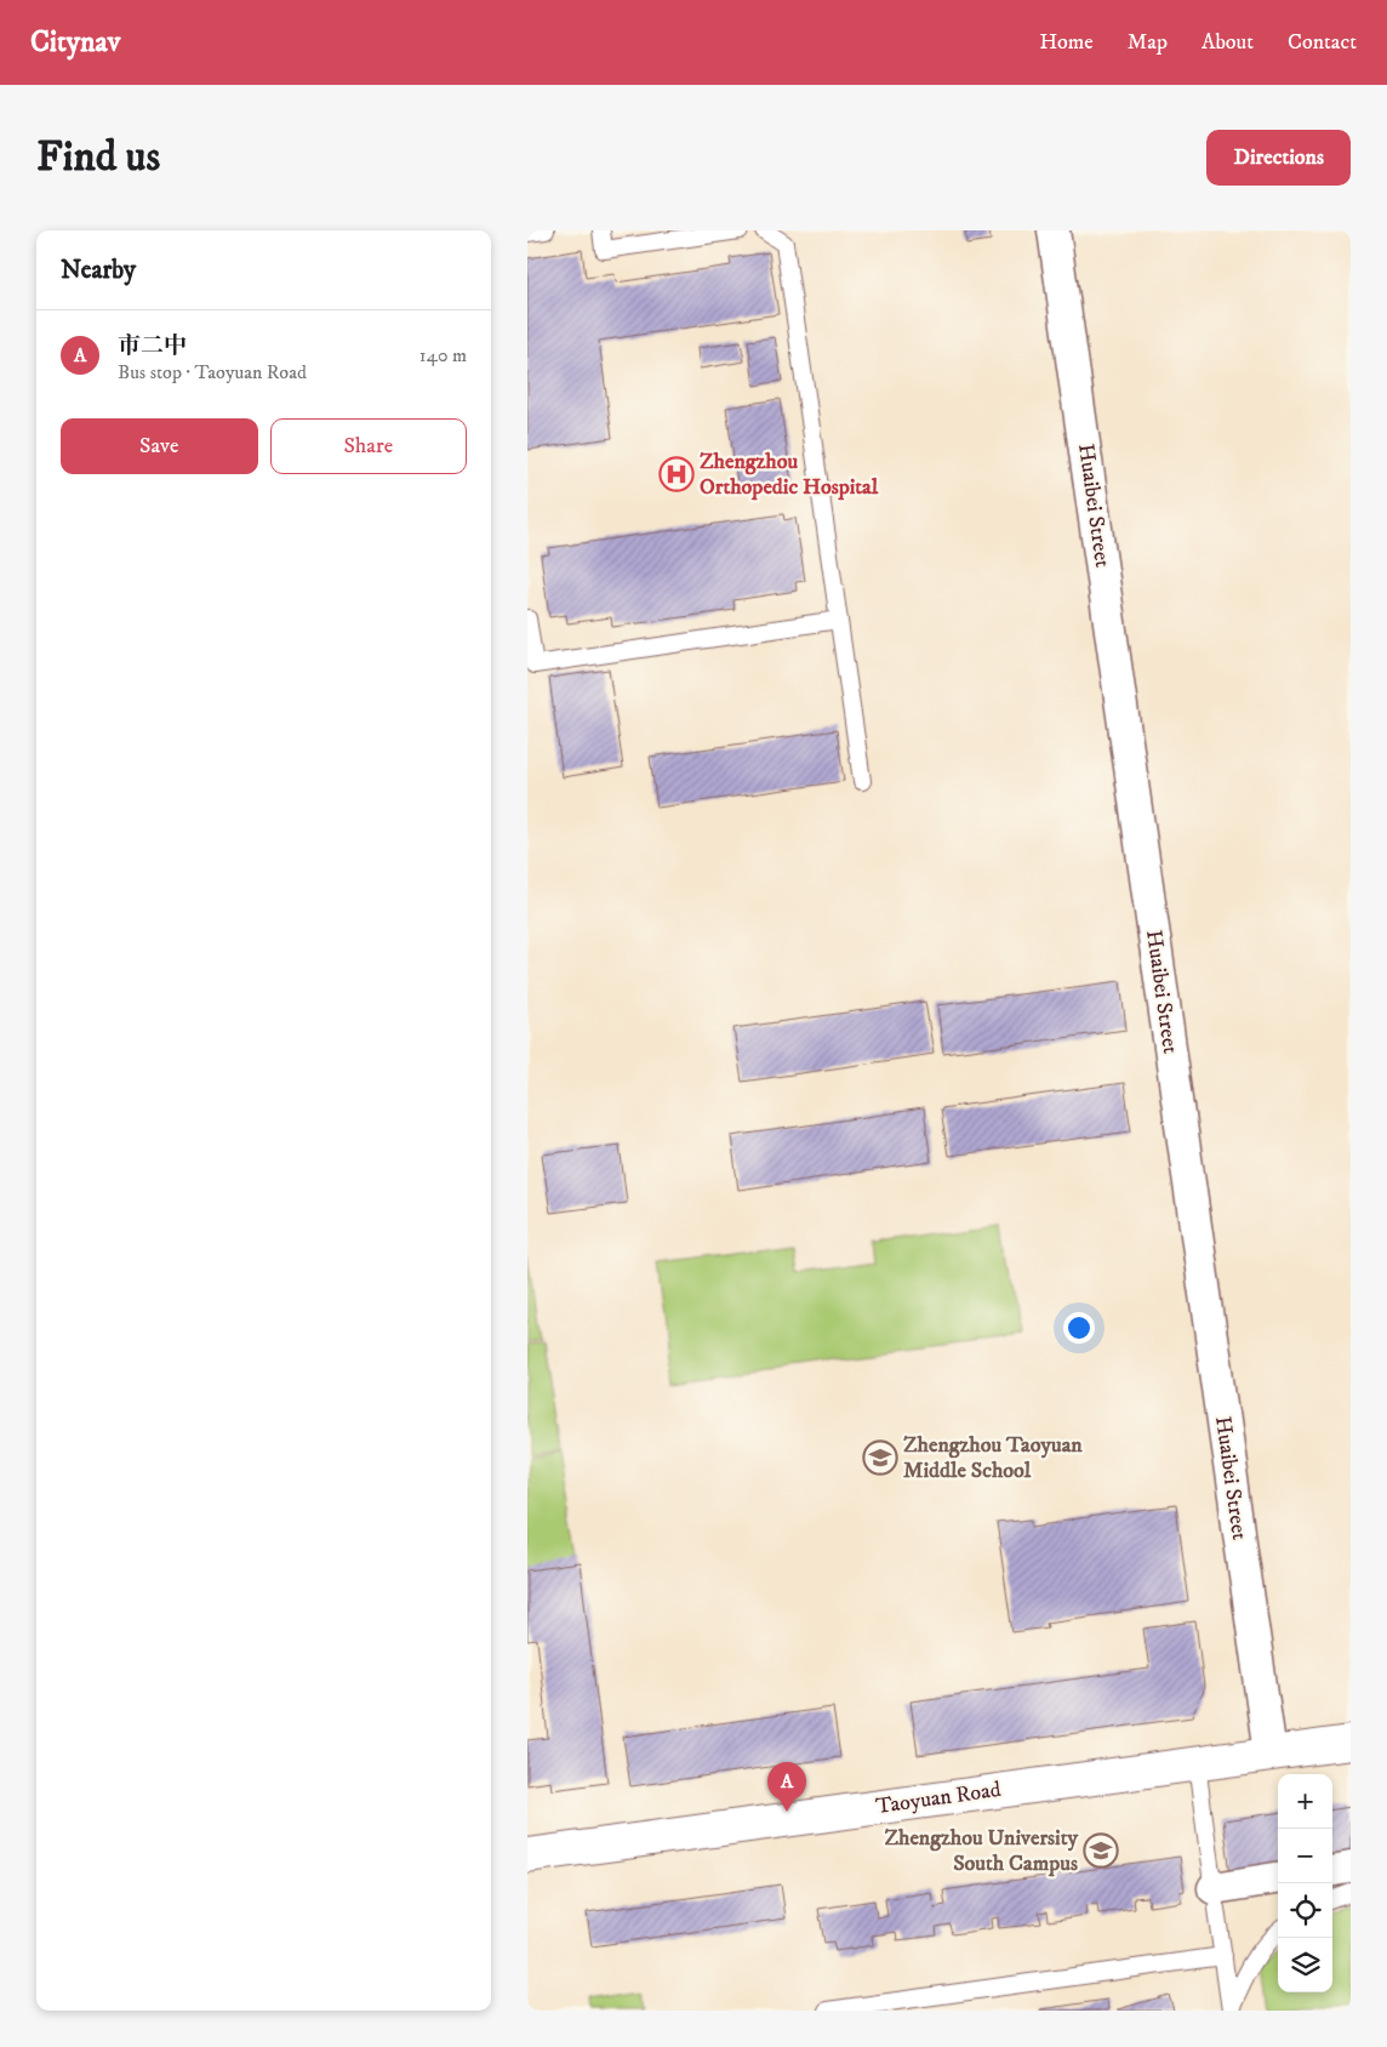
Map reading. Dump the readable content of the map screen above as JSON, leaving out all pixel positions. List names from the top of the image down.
{
  "streets": {
    "street": ["Huaibei Street", "Taoyuan Road"]
  },
  "crossings": [
    ["Huaibei Street", "Taoyuan Road"]
  ],
  "places": {
    "hospital": ["Zhengzhou Orthopedic Hospital"],
    "school or university": ["Zhengzhou Taoyuan Middle School", "Zhengzhou University South Campus"]
  },
  "page": {
    "header": "Citynav",
    "nav": [
      "Home",
      "Map",
      "About",
      "Contact"
    ],
    "buttons": [
      "Directions",
      ["Save", "Share"]
    ],
    "title": "Find us",
    "heading": "Nearby",
    "list": [
      {
        "mark": "A",
        "name": "市二中",
        "note": "Bus stop · Taoyuan Road",
        "value": "140 m"
      }
    ],
    "pins": "A",
    "map_buttons": ["+", "−"]
  }
}
